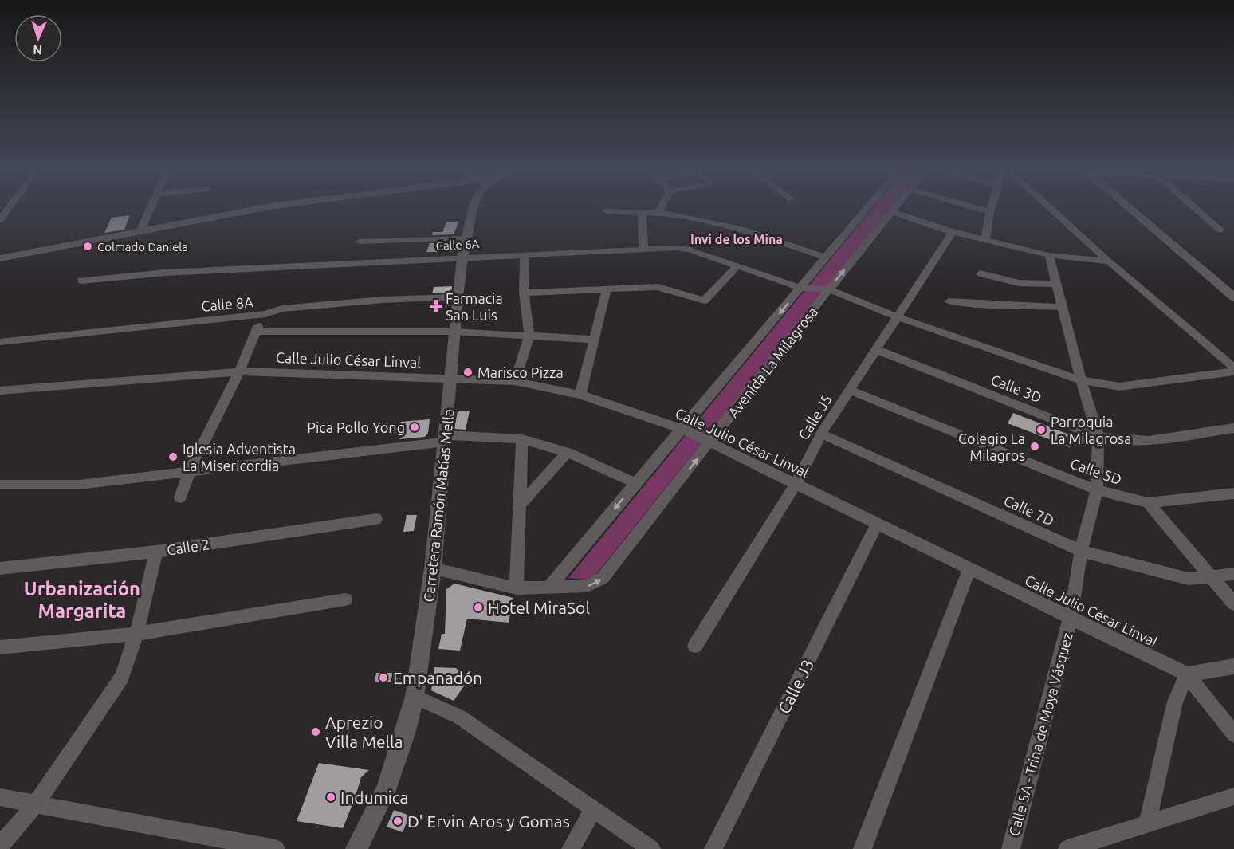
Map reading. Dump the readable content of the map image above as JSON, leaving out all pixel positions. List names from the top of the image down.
{
  "streets": {
    "main road": ["Carretera Ramón Matías Mella"],
    "street": [
      "Calle 6A",
      "Calle 8A",
      "Calle Julio César Linval",
      "Avenida La Milagrosa",
      "Calle 3D",
      "Calle J5",
      "Calle 5D",
      "Calle 7D",
      "Calle 2",
      "Calle J3",
      "Calle 5A - Trina de Moya Vásquez"
    ]
  },
  "crossings": [
    ["Calle 6A", "Avenida La Milagrosa"],
    ["Calle 6A", "Calle J5"],
    ["Calle 6A", "Carretera Ramón Matías Mella"],
    ["Calle 8A", "Carretera Ramón Matías Mella"],
    ["Calle Julio César Linval", "Avenida La Milagrosa"],
    ["Calle Julio César Linval", "Calle J5"],
    ["Calle Julio César Linval", "Carretera Ramón Matías Mella"],
    ["Calle Julio César Linval", "Calle J3"],
    ["Calle Julio César Linval", "Calle 5A - Trina de Moya Vásquez"],
    ["Avenida La Milagrosa", "Carretera Ramón Matías Mella"],
    ["Calle 3D", "Calle J5"],
    ["Calle 3D", "Calle 5A - Trina de Moya Vásquez"],
    ["Calle J5", "Calle 5D"],
    ["Calle J5", "Calle 7D"],
    ["Calle 5D", "Calle 5A - Trina de Moya Vásquez"],
    ["Calle 7D", "Calle 5A - Trina de Moya Vásquez"]
  ],
  "districts": ["Invi de los Mina", "Urbanización Margarita"],
  "places": {
    "other": [
      "Colmado Daniela",
      "Marisco Pizza",
      "Pica Pollo Yong",
      "Parroquia La Milagrosa",
      "Colegio La Milagros",
      "Iglesia Adventista La Misericordia",
      "Hotel MiraSol",
      "Empanadón",
      "Aprezio Villa Mella",
      "Indumica",
      "D' Ervin Aros y Gomas"
    ],
    "health": ["Farmacia San Luis"]
  },
  "north": "bottom"
}
